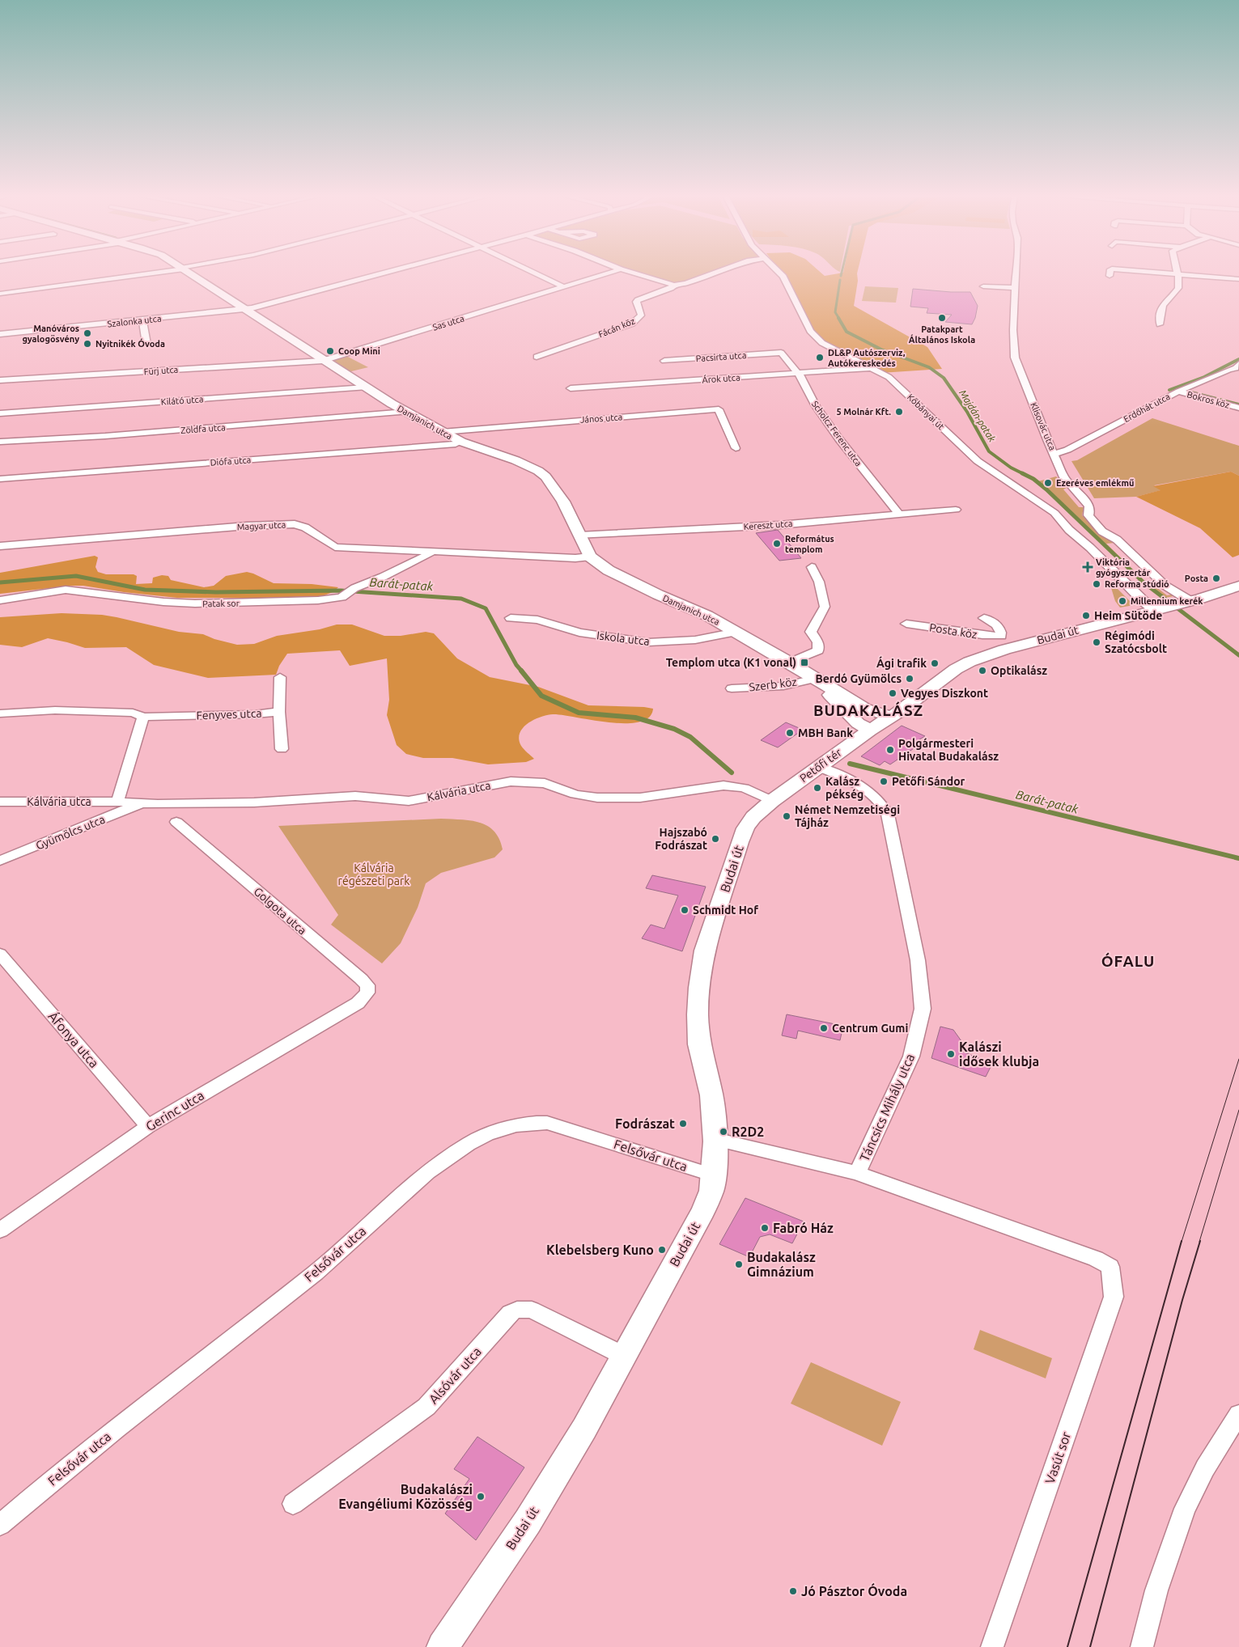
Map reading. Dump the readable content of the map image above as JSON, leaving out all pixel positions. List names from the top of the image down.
{
  "streets": {
    "main road": ["Damjanich utca", "Budai út", "Petőfi tér"],
    "street": [
      "Szalonka utca",
      "Sas utca",
      "Fácán köz",
      "Pacsirta utca",
      "Fürj utca",
      "Árok utca",
      "Bokros köz",
      "Kilátó utca",
      "Erdőhát utca",
      "Kőbányai út",
      "János utca",
      "Klisovác utca",
      "Zöldfa utca",
      "Scholcz Ferenc utca",
      "Diófa utca",
      "Kereszt utca",
      "Magyar utca",
      "Patak sor",
      "Posta köz",
      "Iskola utca",
      "Szerb köz",
      "Fenyves utca",
      "Kálvária utca",
      "Gyümölcs utca",
      "Golgota utca",
      "Áfonya utca",
      "Táncsics Mihály utca",
      "Gerinc utca",
      "Felsővár utca",
      "Alsóvár utca",
      "Vasút sor"
    ]
  },
  "crossings": [
    ["Szalonka utca", "Damjanich utca"],
    ["Sas utca", "Fürj utca"],
    ["Sas utca", "Damjanich utca"],
    ["Pacsirta utca", "Scholcz Ferenc utca"],
    ["Fürj utca", "Damjanich utca"],
    ["Árok utca", "Kőbányai út"],
    ["Árok utca", "Scholcz Ferenc utca"],
    ["Bokros köz", "Erdőhát utca"],
    ["Kilátó utca", "Damjanich utca"],
    ["Erdőhát utca", "Klisovác utca"],
    ["Kőbányai út", "Budai út"],
    ["János utca", "Damjanich utca"],
    ["Damjanich utca", "Zöldfa utca"],
    ["Damjanich utca", "Diófa utca"],
    ["Damjanich utca", "Kereszt utca"],
    ["Damjanich utca", "Magyar utca"],
    ["Damjanich utca", "Iskola utca"],
    ["Damjanich utca", "Szerb köz"],
    ["Klisovác utca", "Budai út"],
    ["Scholcz Ferenc utca", "Kereszt utca"],
    ["Magyar utca", "Patak sor"],
    ["Budai út", "Petőfi tér"],
    ["Budai út", "Kálvária utca"],
    ["Budai út", "Felsővár utca"],
    ["Budai út", "Alsóvár utca"],
    ["Petőfi tér", "Kálvária utca"],
    ["Petőfi tér", "Táncsics Mihály utca"],
    ["Kálvária utca", "Gyümölcs utca"],
    ["Golgota utca", "Gerinc utca"],
    ["Áfonya utca", "Gerinc utca"],
    ["Táncsics Mihály utca", "Vasút sor"]
  ],
  "districts": ["BUDAKALÁSZ", "ÓFALU"],
  "water": ["Majdán-patak", "Barát-patak"],
  "parks": ["Kálvária régészeti park"],
  "places": {
    "other": [
      "Patakpart Általános Iskola",
      "Manóváros gyalogösvény",
      "Nyitnikék Óvoda",
      "Coop Mini",
      "DL&P Autószerviz, Autókereskedés",
      "5 Molnár Kft.",
      "Ezeréves emlékmű",
      "Református templom",
      "Posta",
      "Reforma stúdió",
      "Millennium kerék",
      "Heim Sütöde",
      "Régimódi Szatócsbolt",
      "Ági trafik",
      "Optikalász",
      "Berdó Gyümölcs",
      "Vegyes Diszkont",
      "MBH Bank",
      "Polgármesteri Hivatal Budakalász",
      "Petőfi Sándor",
      "Kalász pékség",
      "Német Nemzetiségi Tájház",
      "Hajszabó Fodrászat",
      "Schmidt Hof",
      "Centrum Gumi",
      "Kalászi idősek klubja",
      "Fodrászat",
      "R2D2",
      "Fabró Ház",
      "Klebelsberg Kuno",
      "Budakalász Gimnázium",
      "Budakalászi Evangéliumi Közösség",
      "Jó Pásztor Óvoda"
    ],
    "health": ["Viktória gyógyszertár"],
    "transit": ["Templom utca (K1 vonal)"]
  }
}
